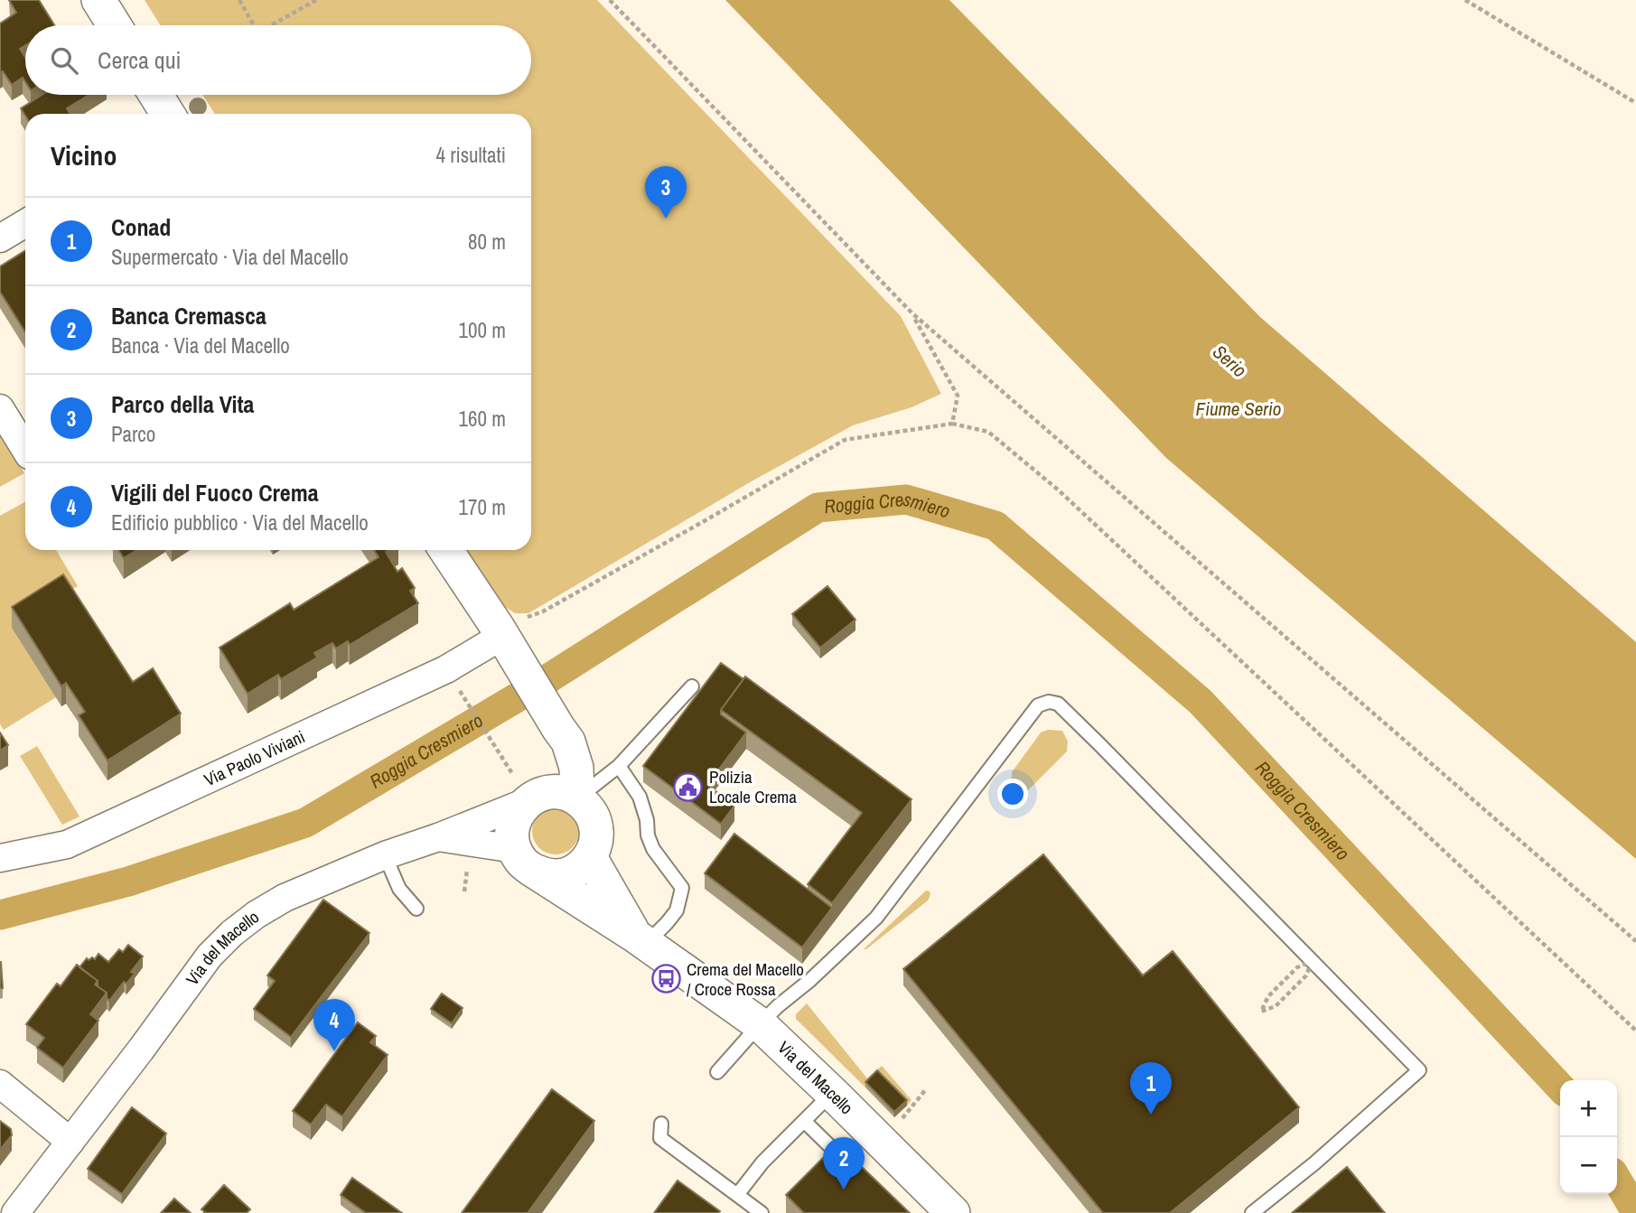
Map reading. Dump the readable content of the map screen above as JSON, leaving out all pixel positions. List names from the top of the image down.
{
  "streets": {
    "street": ["Via Paolo Viviani", "Via del Macello"]
  },
  "water": ["Serio", "Fiume Serio", "Roggia Cresmiero"],
  "places": {
    "public building": ["Polizia Locale Crema"],
    "bus stop": ["Crema del Macello / Croce Rossa"]
  },
  "page": {
    "search": "Cerca qui",
    "heading": ["Vicino", "4 risultati"],
    "pins": [
      "3",
      "4",
      "1",
      "2"
    ],
    "list": [
      {
        "mark": "1",
        "name": "Conad",
        "note": "Supermercato · Via del Macello",
        "value": "80 m"
      },
      {
        "mark": "2",
        "name": "Banca Cremasca",
        "note": "Banca · Via del Macello",
        "value": "100 m"
      },
      {
        "mark": "3",
        "name": "Parco della Vita",
        "note": "Parco",
        "value": "160 m"
      },
      {
        "mark": "4",
        "name": "Vigili del Fuoco Crema",
        "note": "Edificio pubblico · Via del Macello",
        "value": "170 m"
      }
    ],
    "map_buttons": ["+", "−"]
  }
}
